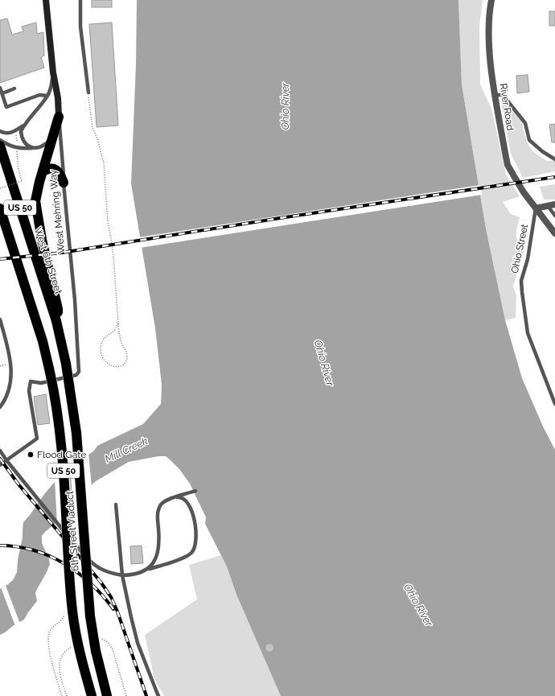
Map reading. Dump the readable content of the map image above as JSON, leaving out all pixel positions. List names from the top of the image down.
{
  "streets": {
    "highway": ["US 50", "West 6th Street", "6th Street Viaduct"],
    "main road": ["West Mehring Way"],
    "street": ["River Road"],
    "lane": ["Ohio Street"]
  },
  "crossings": [
    ["River Road", "Ohio Street"],
    ["West 6th Street", "6th Street Viaduct"]
  ],
  "water": ["Ohio River", "Mill Creek"],
  "places": ["Flood Gate"]
}
